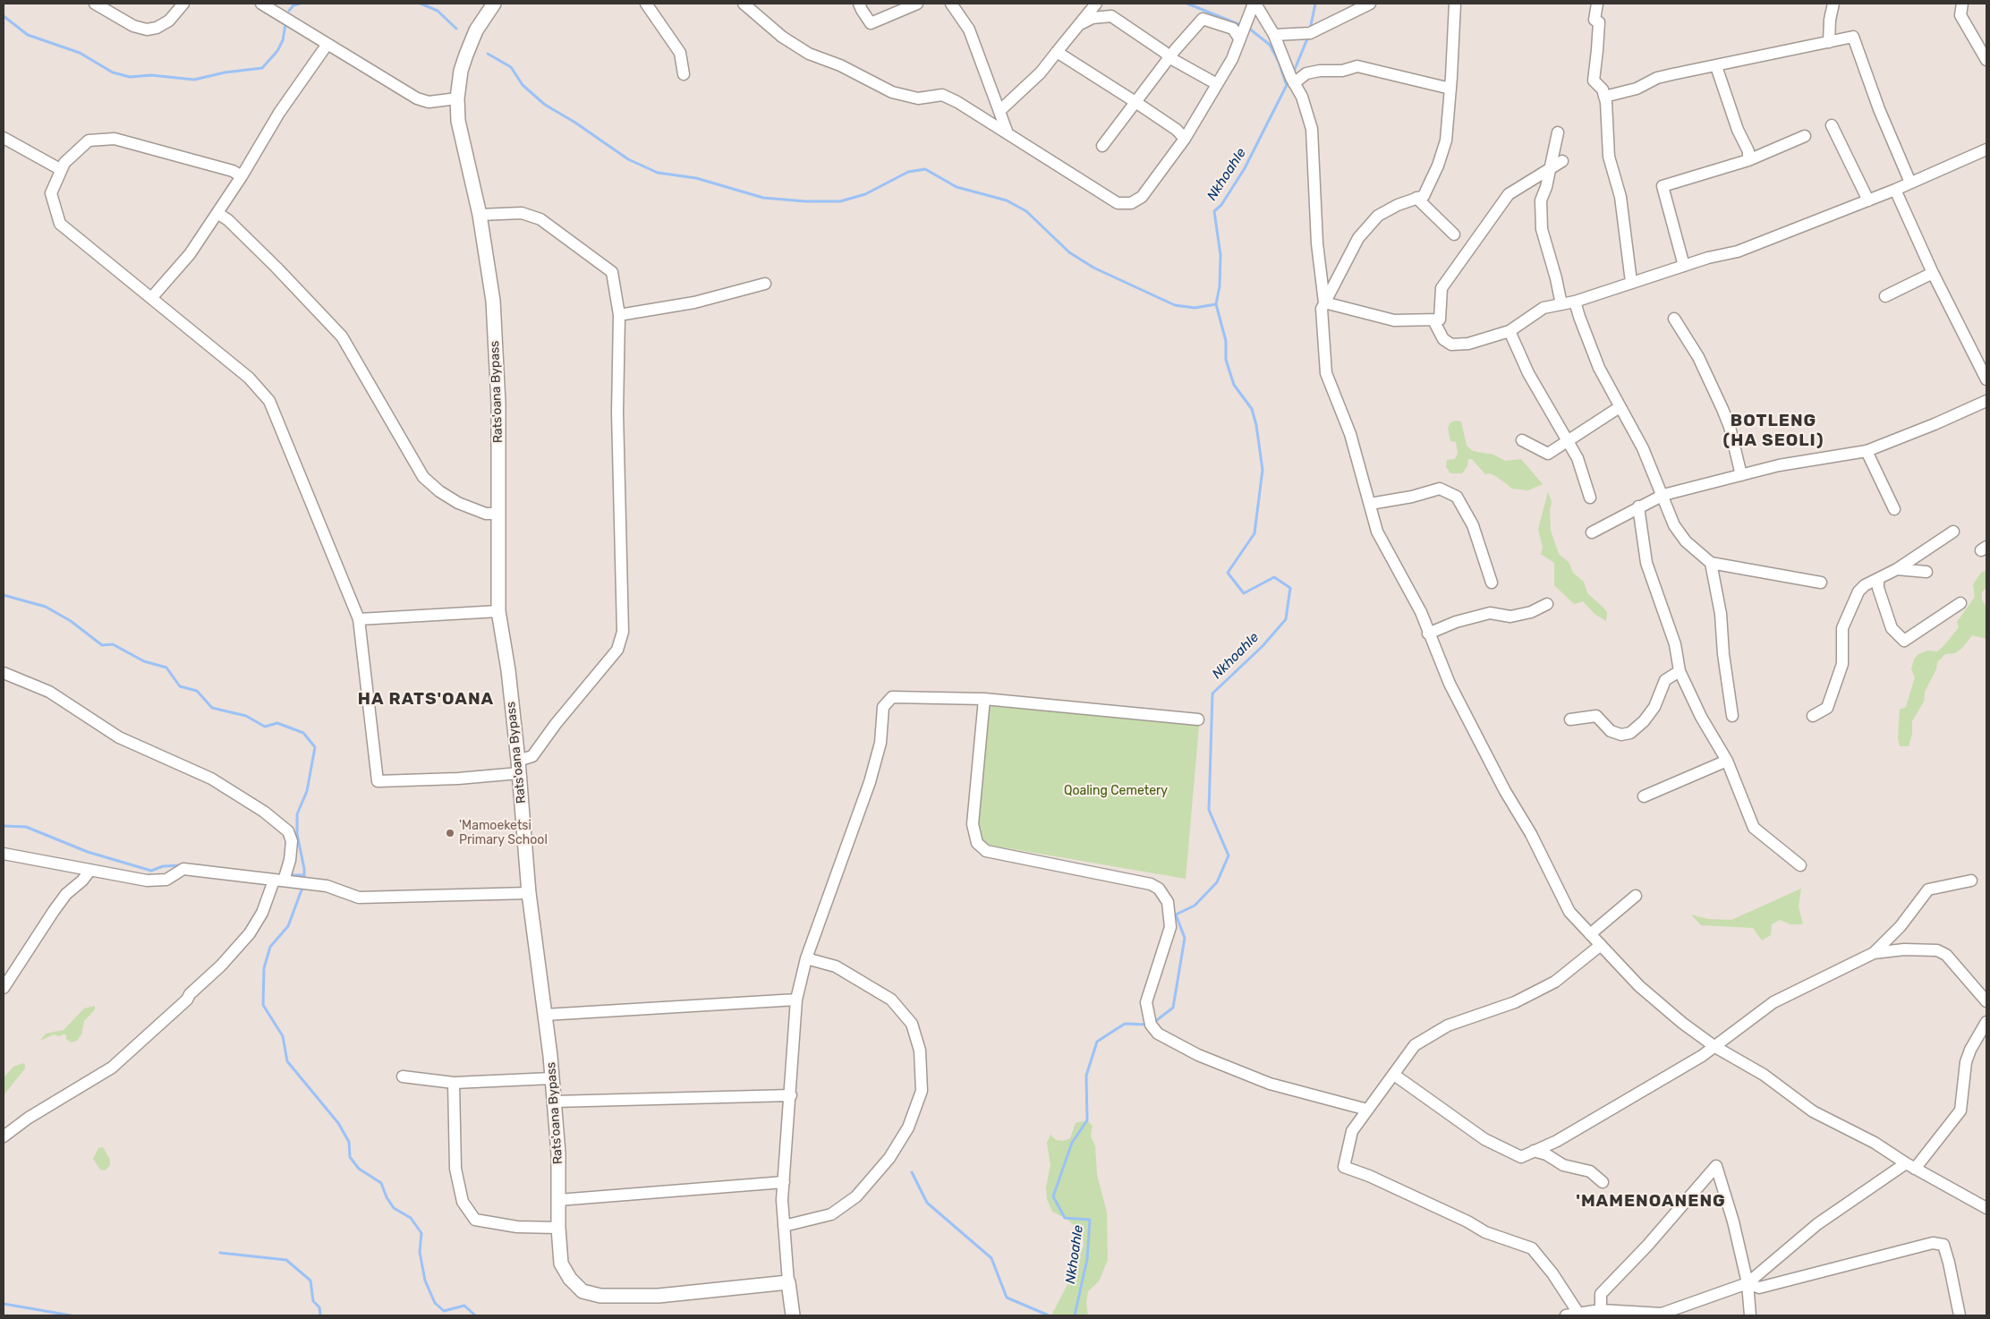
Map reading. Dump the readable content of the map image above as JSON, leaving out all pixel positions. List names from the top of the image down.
{
  "streets": {
    "street": ["Rats'oana Bypass"]
  },
  "districts": ["BOTLENG (HA SEOLI)", "HA RATS'OANA", "'MAMENOANENG"],
  "water": ["Nkhoahle"],
  "parks": ["Qoaling Cemetery"],
  "places": ["'Mamoeketsi Primary School"]
}
